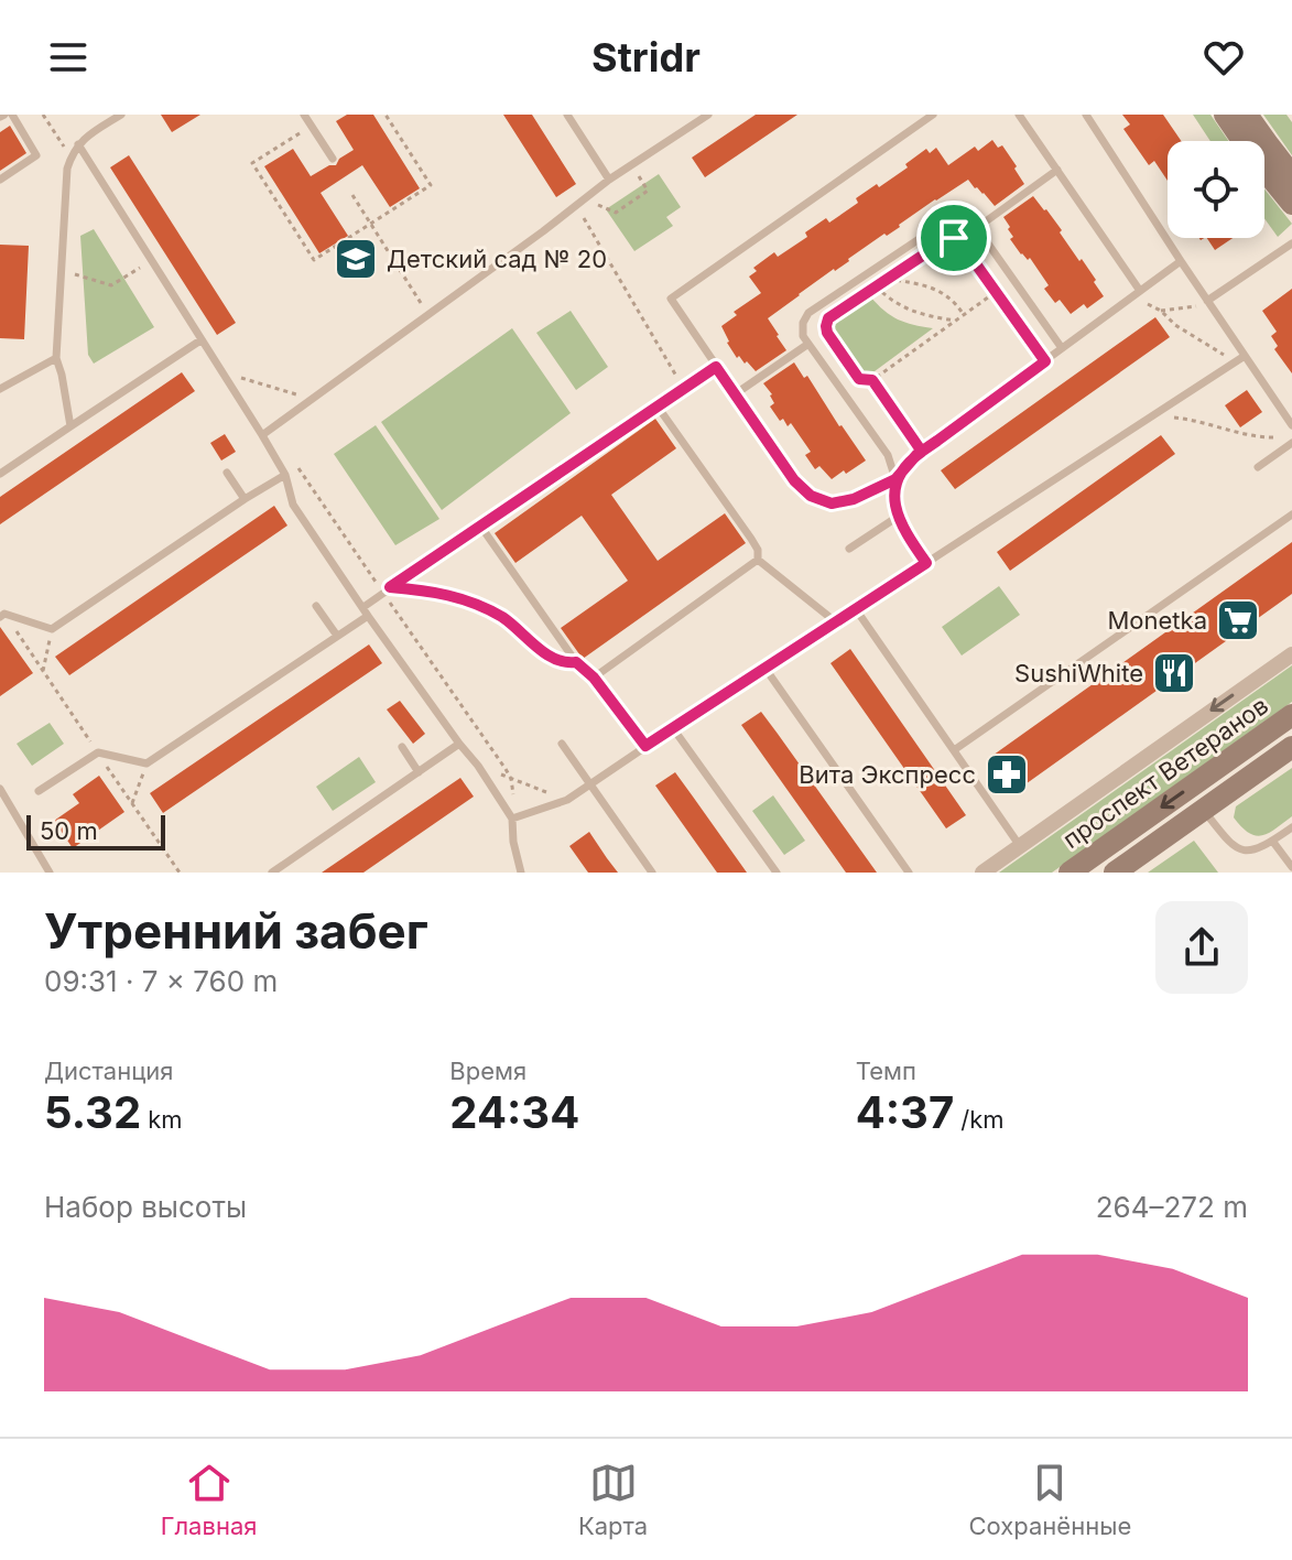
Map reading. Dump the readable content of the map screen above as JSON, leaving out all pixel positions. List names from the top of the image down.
{
  "streets": {
    "main road": ["проспект Ветеранов"]
  },
  "places": {
    "school or university": ["Детский сад № 20"],
    "supermarket": ["Monetka"],
    "restaurant": ["SushiWhite"],
    "pharmacy": ["Вита Экспресс"]
  },
  "scale_bar": "50 m",
  "page": {
    "header": "Stridr",
    "scale": "50 m",
    "heading": ["Утренний забег", "09:31 · 7 × 760 m"],
    "stats": [
      ["Дистанция", "5.32 km"],
      ["Время", "24:34"],
      ["Темп", "4:37 /km"]
    ],
    "chart": ["Набор высоты", "264–272 m"],
    "tabs": ["Главная", "Карта", "Сохранённые"]
  }
}
